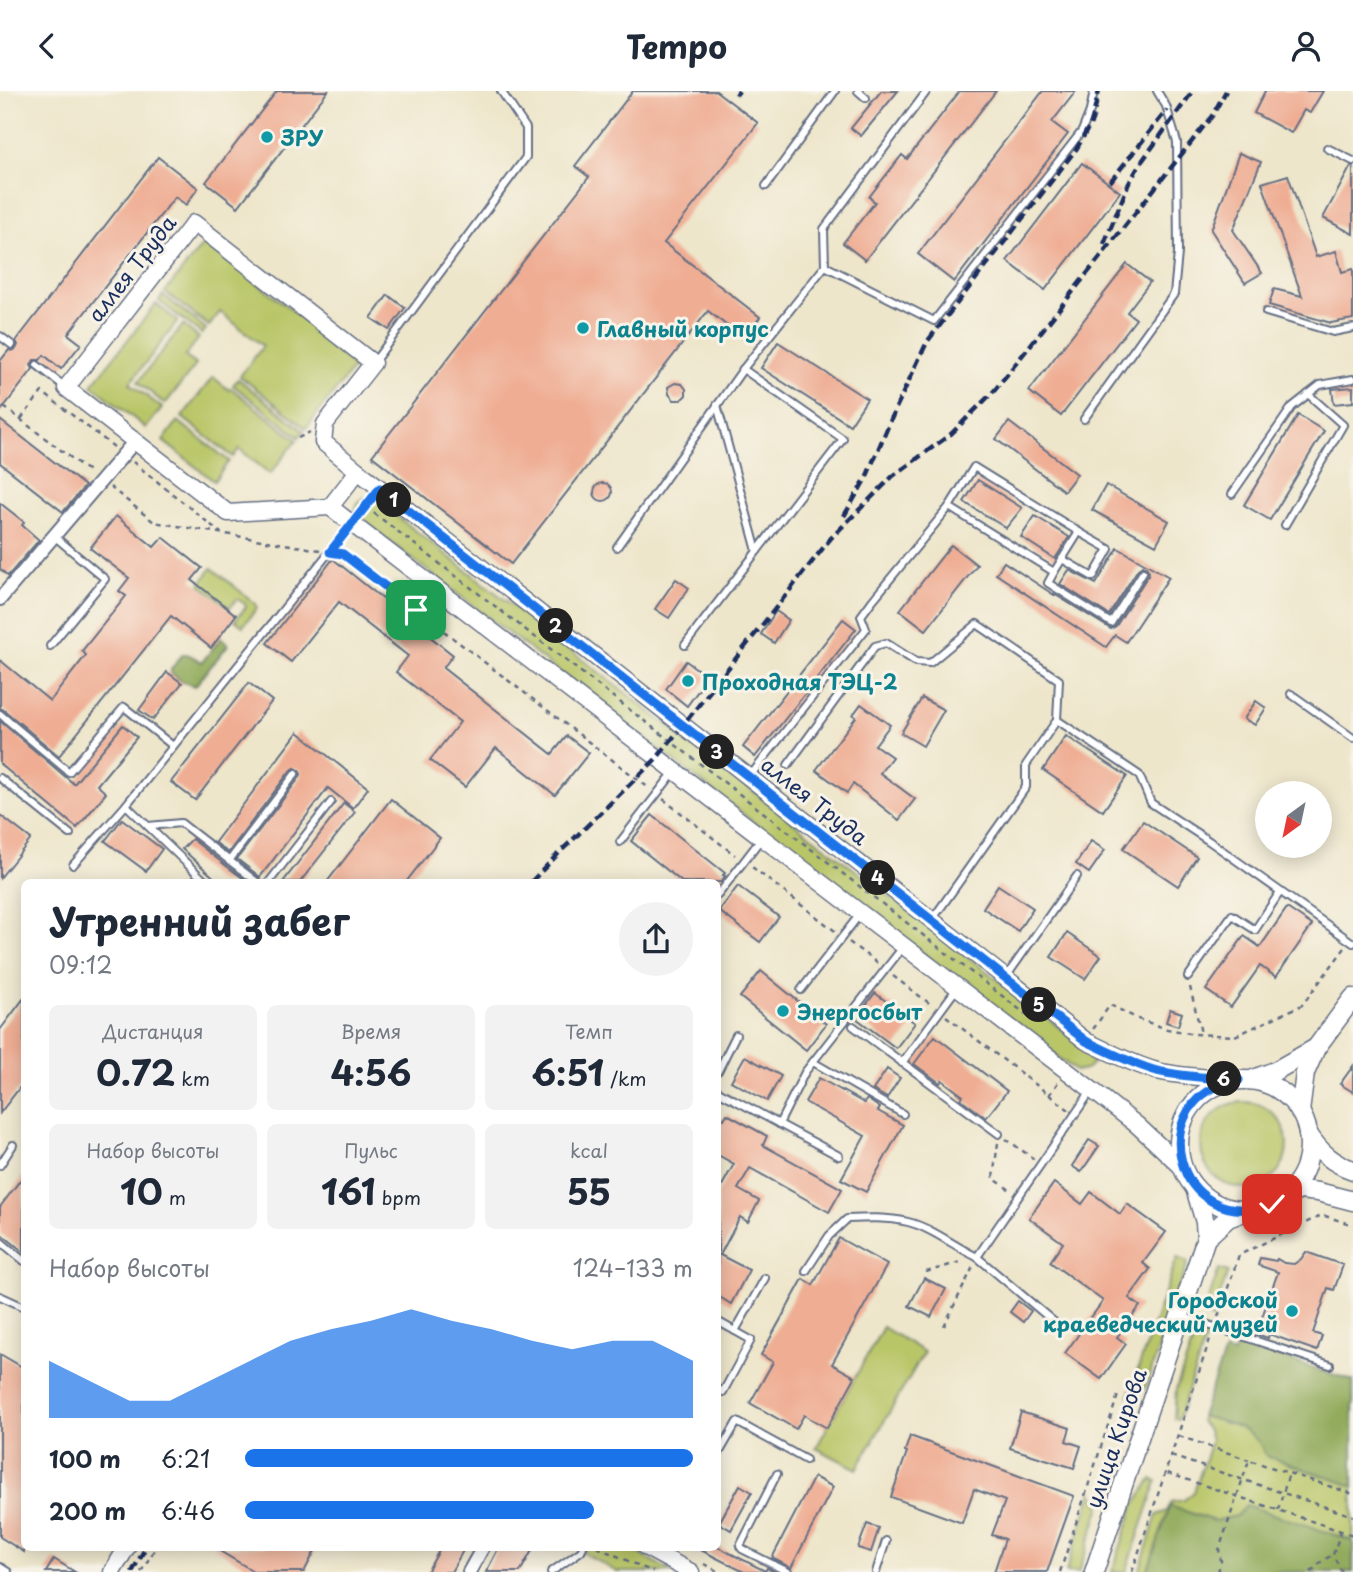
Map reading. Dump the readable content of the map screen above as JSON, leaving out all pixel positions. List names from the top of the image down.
{
  "streets": {
    "main road": ["улица Кирова"],
    "street": ["аллея Труда"]
  },
  "crossings": [
    ["аллея Труда", "улица Кирова"]
  ],
  "places": [
    "ЗРУ",
    "Главный корпус",
    "Проходная ТЭЦ-2",
    "Энергосбыт",
    "Городской краеведческий музей"
  ],
  "north": "bottom left",
  "page": {
    "header": "Tempo",
    "pins": [
      "1",
      "2",
      "3",
      "4",
      "5",
      "6"
    ],
    "heading": ["Утренний забег", "09:12"],
    "stats": [
      ["Дистанция", "0.72 km"],
      ["Время", "4:56"],
      ["Темп", "6:51 /km"],
      ["Набор высоты", "10 m"],
      ["Пульс", "161 bpm"],
      ["kcal", "55"]
    ],
    "chart": ["Набор высоты", "124–133 m"],
    "list": [
      {
        "name": "100 m",
        "note": "6:21"
      },
      {
        "name": "200 m",
        "note": "6:46"
      }
    ]
  }
}
